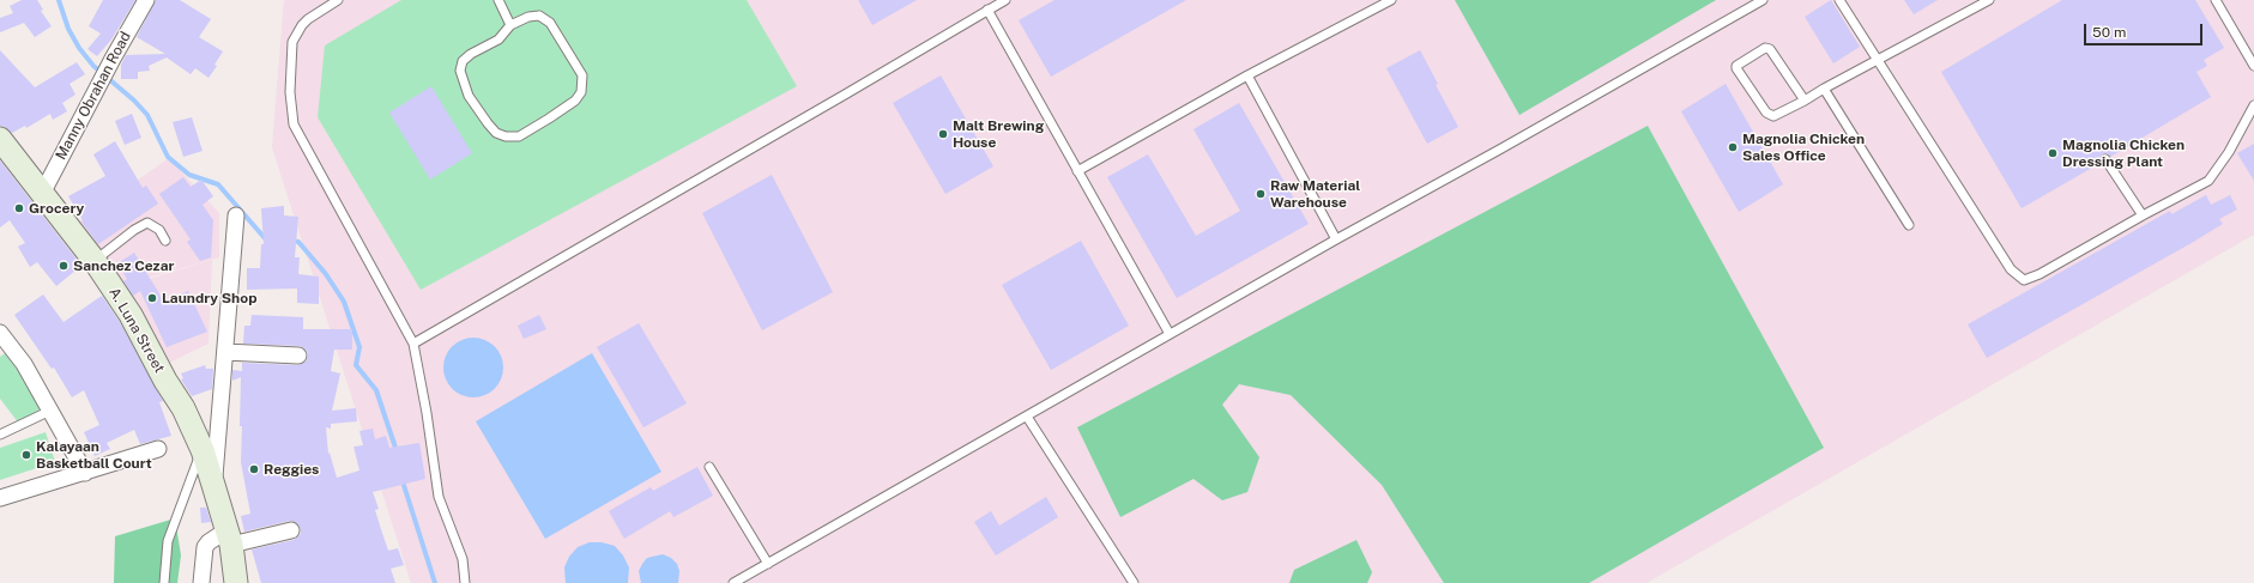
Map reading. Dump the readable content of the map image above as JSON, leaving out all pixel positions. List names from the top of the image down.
{
  "streets": {
    "street": ["Manny Obrahan Road", "A. Luna Street"]
  },
  "crossings": [
    ["Manny Obrahan Road", "A. Luna Street"]
  ],
  "places": [
    "Malt Brewing House",
    "Magnolia Chicken Sales Office",
    "Magnolia Chicken Dressing Plant",
    "Raw Material Warehouse",
    "Grocery",
    "Sanchez Cezar",
    "Laundry Shop",
    "Kalayaan Basketball Court",
    "Reggies"
  ],
  "scale_bar": "50 m"
}
